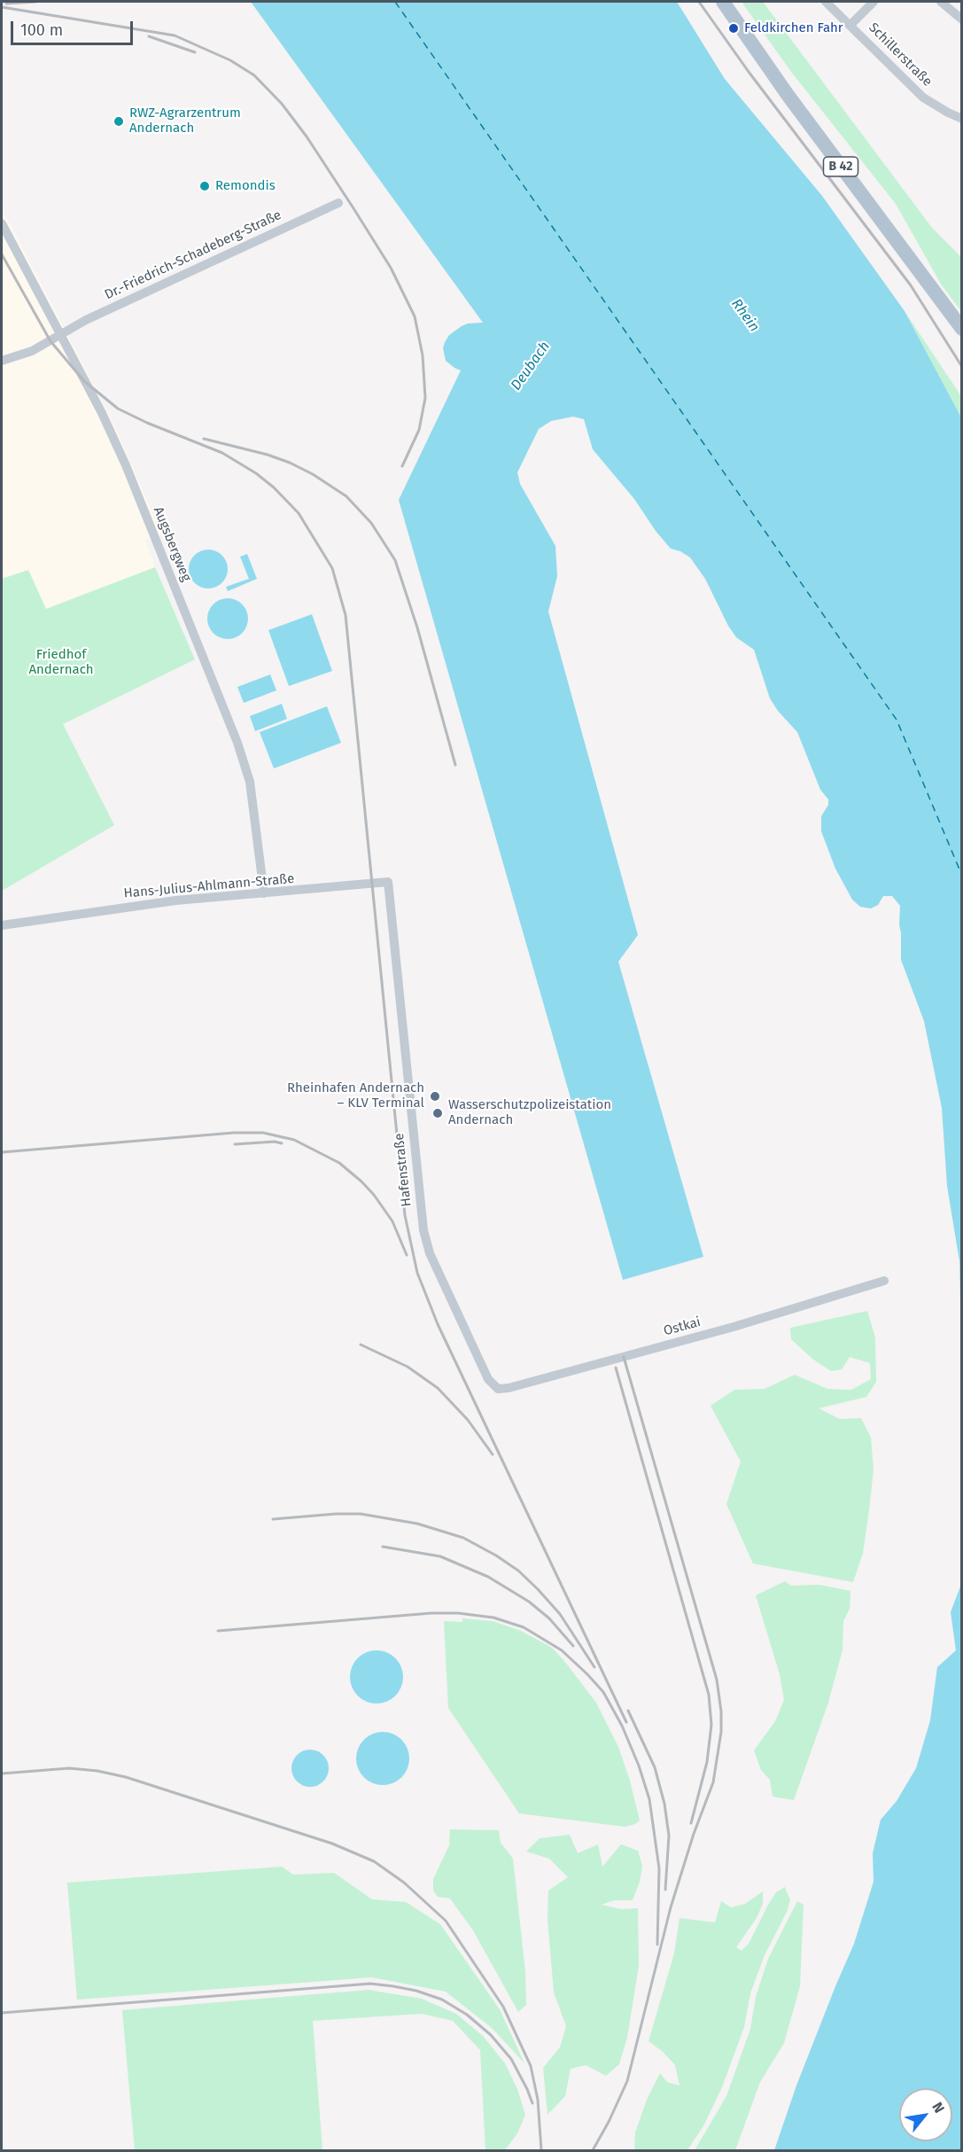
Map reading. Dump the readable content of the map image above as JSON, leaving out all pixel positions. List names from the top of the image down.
{
  "streets": {
    "main road": ["B 42"],
    "street": [
      "Schillerstraße",
      "Dr.-Friedrich-Schadeberg-Straße",
      "Augsbergweg",
      "Hans-Julius-Ahlmann-Straße",
      "Hafenstraße",
      "Ostkai"
    ]
  },
  "crossings": [
    ["Dr.-Friedrich-Schadeberg-Straße", "Augsbergweg"],
    ["Augsbergweg", "Hans-Julius-Ahlmann-Straße"],
    ["Hans-Julius-Ahlmann-Straße", "Hafenstraße"],
    ["Hafenstraße", "Ostkai"]
  ],
  "water": ["Rhein", "Deubach"],
  "parks": ["Friedhof Andernach"],
  "places": [
    "Feldkirchen Fahr",
    "RWZ-Agrarzentrum Andernach",
    "Remondis",
    "Rheinhafen Andernach – KLV Terminal",
    "Wasserschutzpolizeistation Andernach"
  ],
  "scale_bar": "100 m",
  "north": "top right"
}
